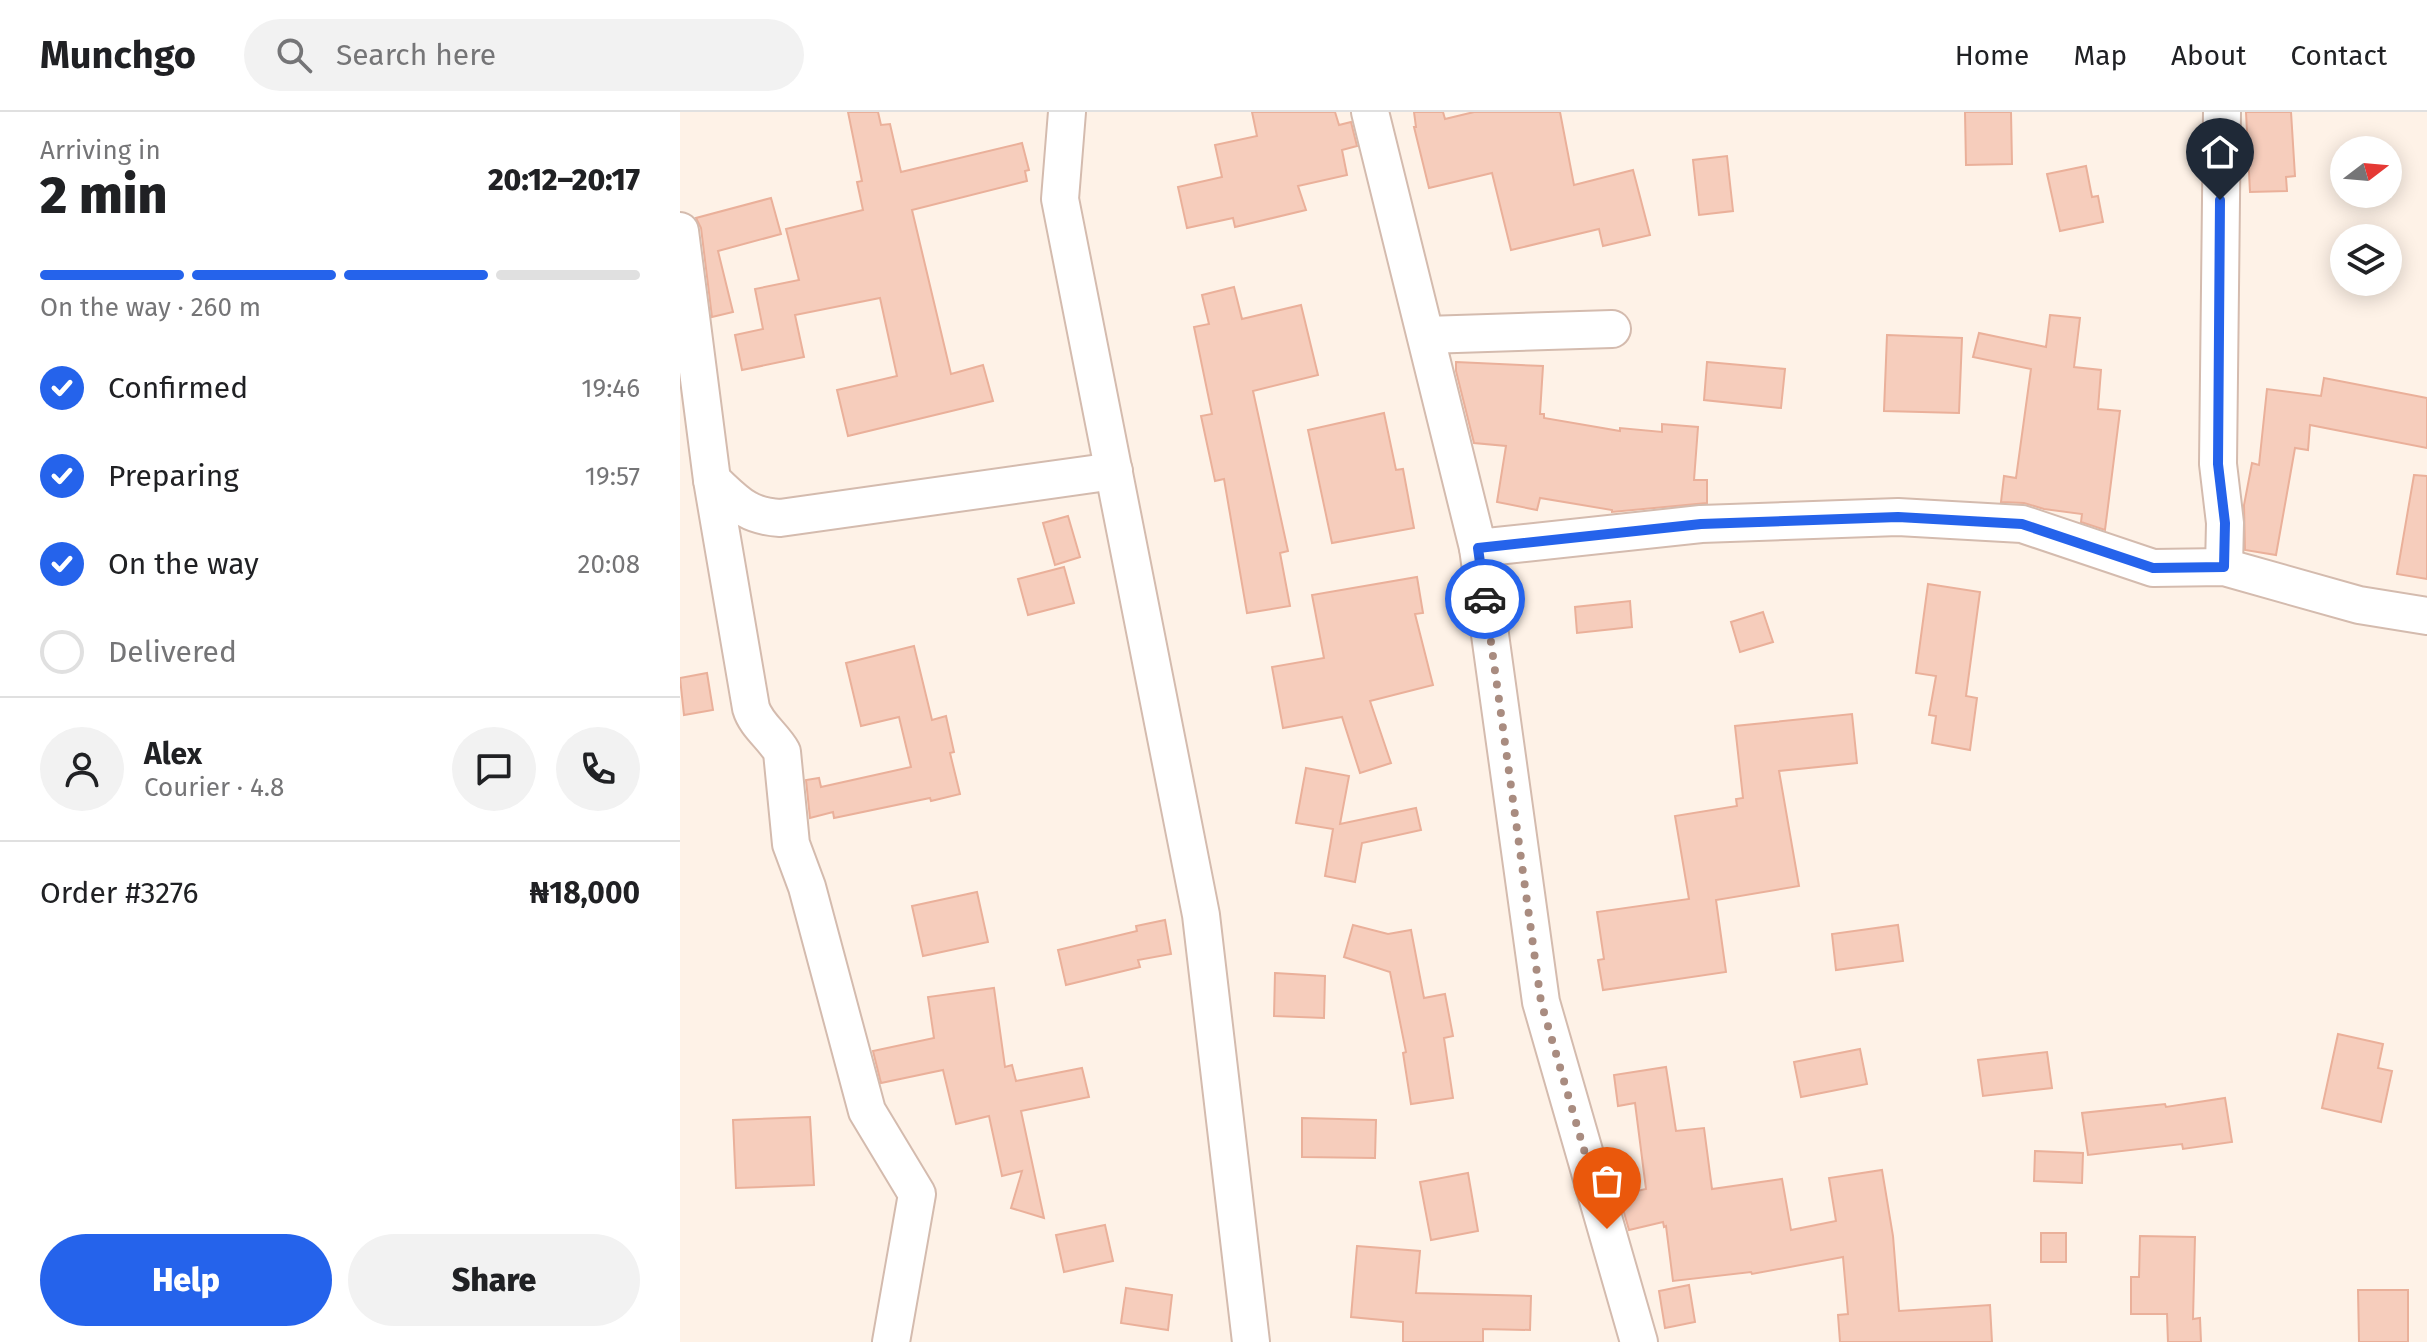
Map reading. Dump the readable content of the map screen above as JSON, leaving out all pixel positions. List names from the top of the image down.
{
  "north": "right",
  "page": {
    "header": "Munchgo",
    "search": "Search here",
    "nav": [
      "Home",
      "Map",
      "About",
      "Contact"
    ],
    "heading": ["2 min", "Arriving in", "20:12–20:17"],
    "panel": [
      "Alex",
      "Courier · 4.8",
      "Order #3276",
      "₦18,000"
    ],
    "bar": "On the way · 260 m",
    "list": [
      ["Confirmed", "19:46"],
      ["Preparing", "19:57"],
      ["On the way", "20:08"],
      "Delivered"
    ],
    "buttons": ["Help", "Share"]
  }
}
